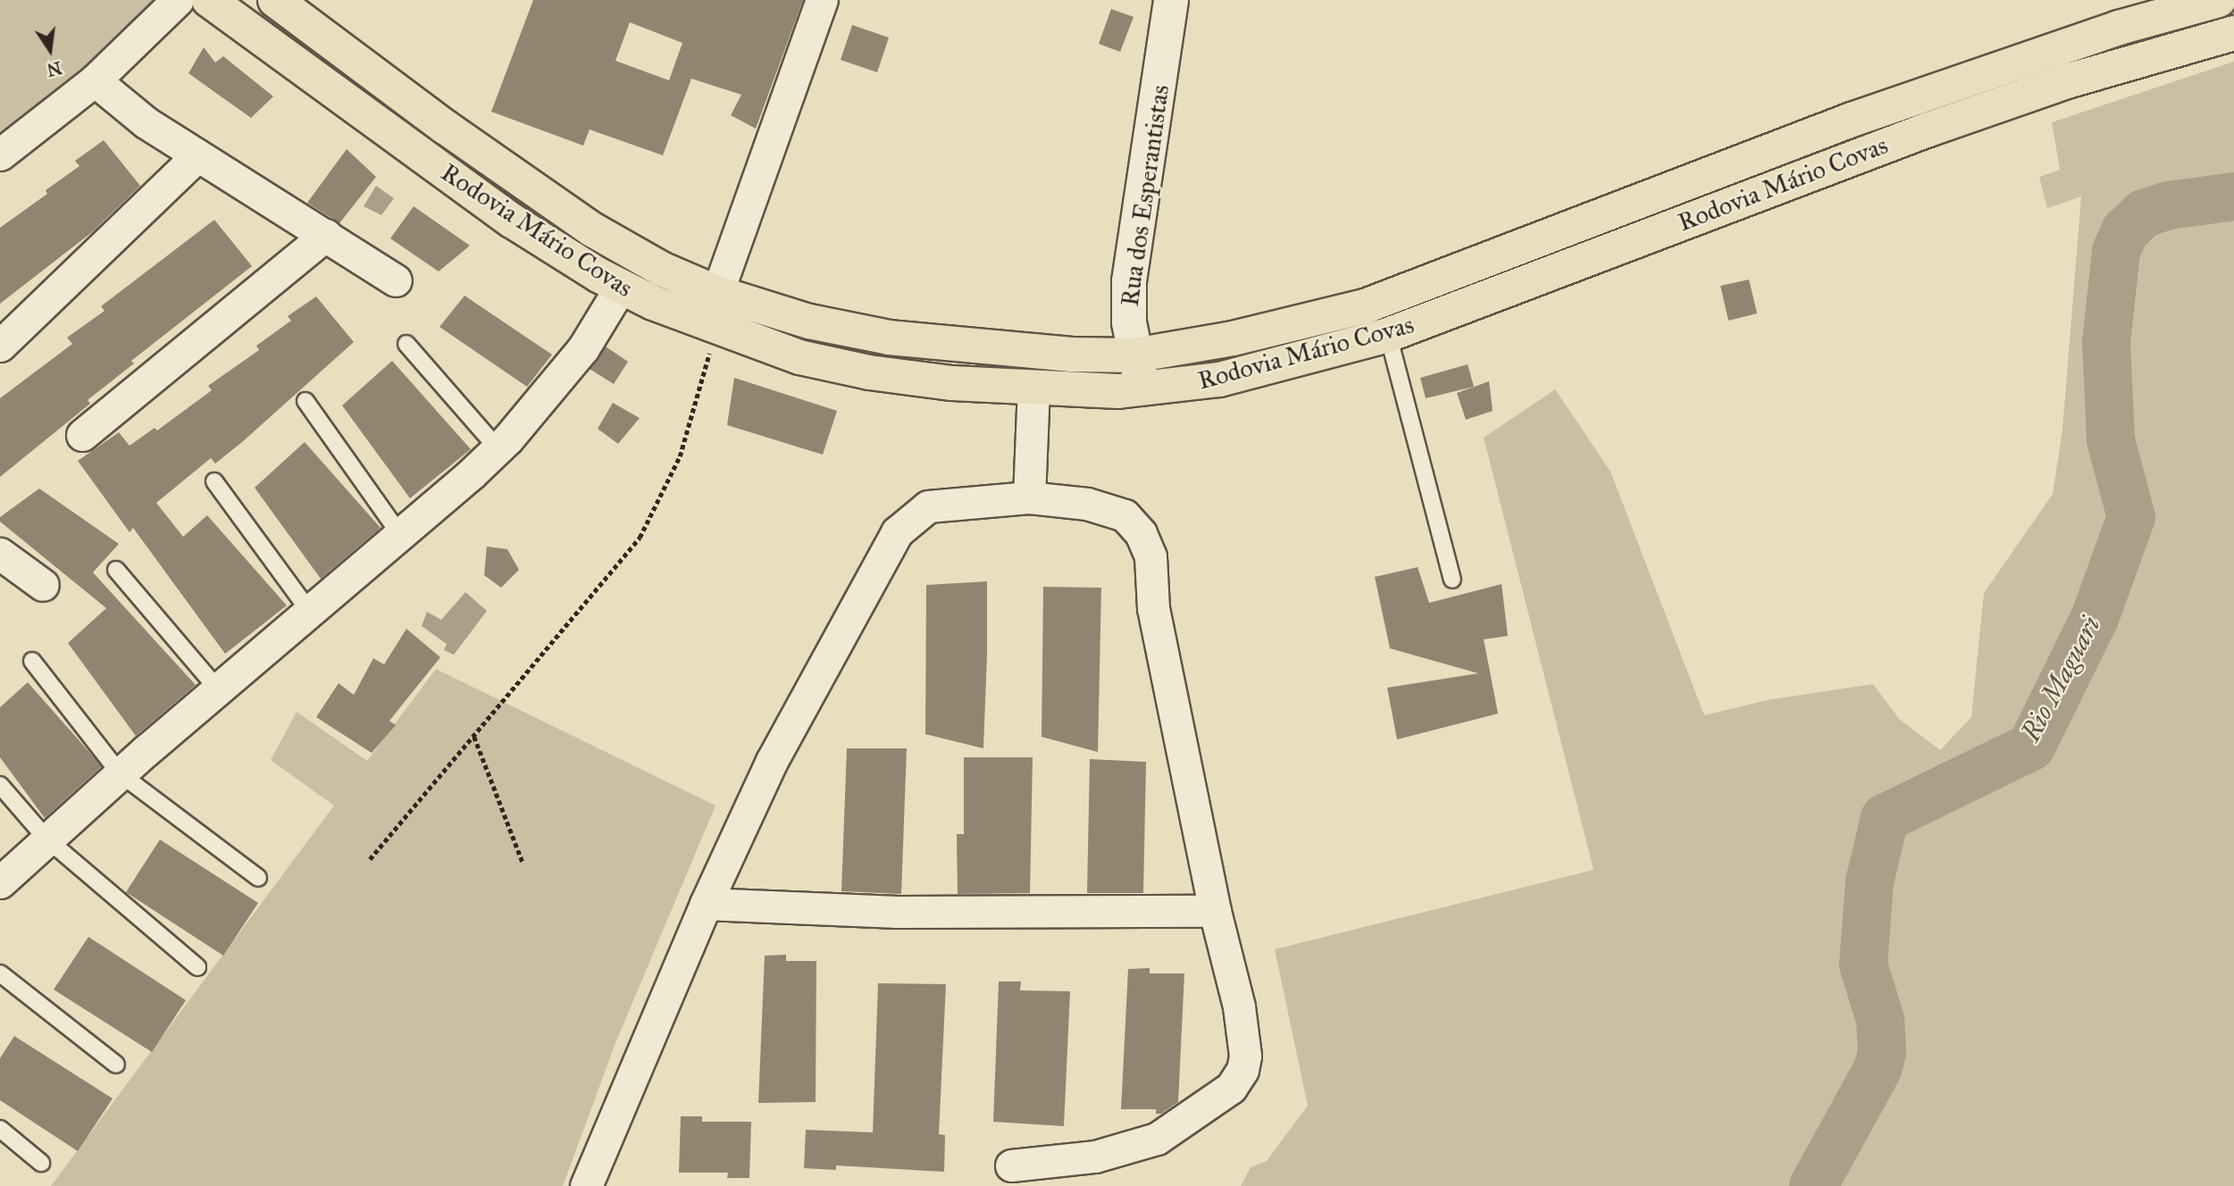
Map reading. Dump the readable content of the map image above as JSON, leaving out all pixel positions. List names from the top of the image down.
{
  "streets": {
    "main road": ["Rodovia Mário Covas", "Rua dos Esperantistas"]
  },
  "crossings": [
    ["Rodovia Mário Covas", "Rua dos Esperantistas"]
  ],
  "water": ["Rio Maguari"],
  "north": "bottom"
}
